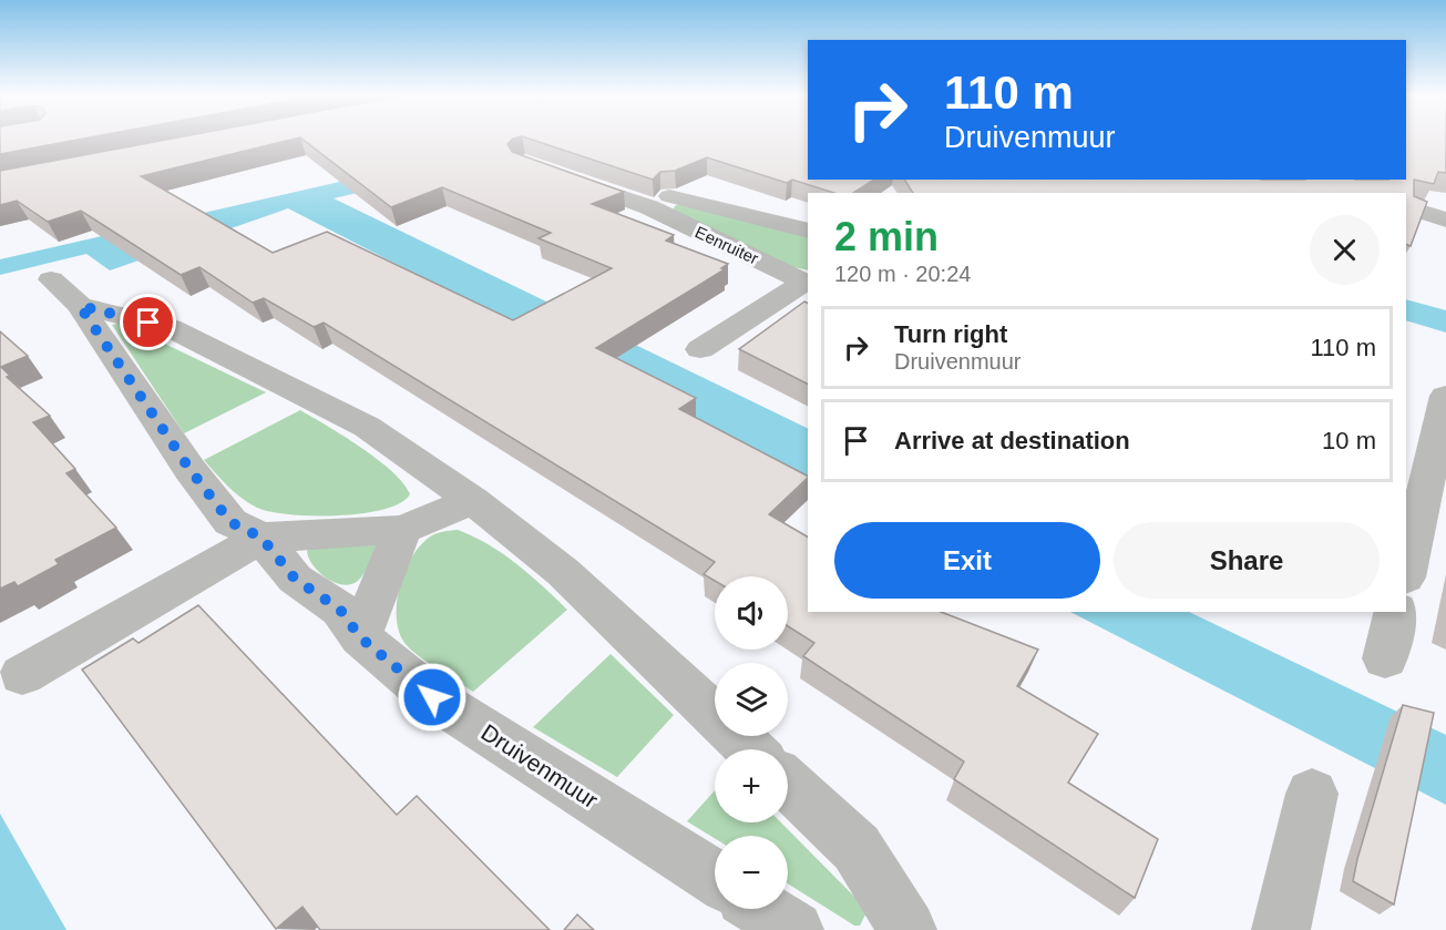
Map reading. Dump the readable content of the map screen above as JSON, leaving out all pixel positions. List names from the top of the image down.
{
  "streets": {
    "street": ["Eenruiter", "Druivenmuur"]
  },
  "page": {
    "turn": ["110 m", "Druivenmuur"],
    "heading": ["2 min", "120 m · 20:24"],
    "list": [
      {
        "name": "Turn right",
        "note": "Druivenmuur",
        "value": "110 m"
      },
      {
        "name": "Arrive at destination",
        "value": "10 m"
      }
    ],
    "buttons": ["Exit", "Share"],
    "map_buttons": ["+", "−"]
  }
}
